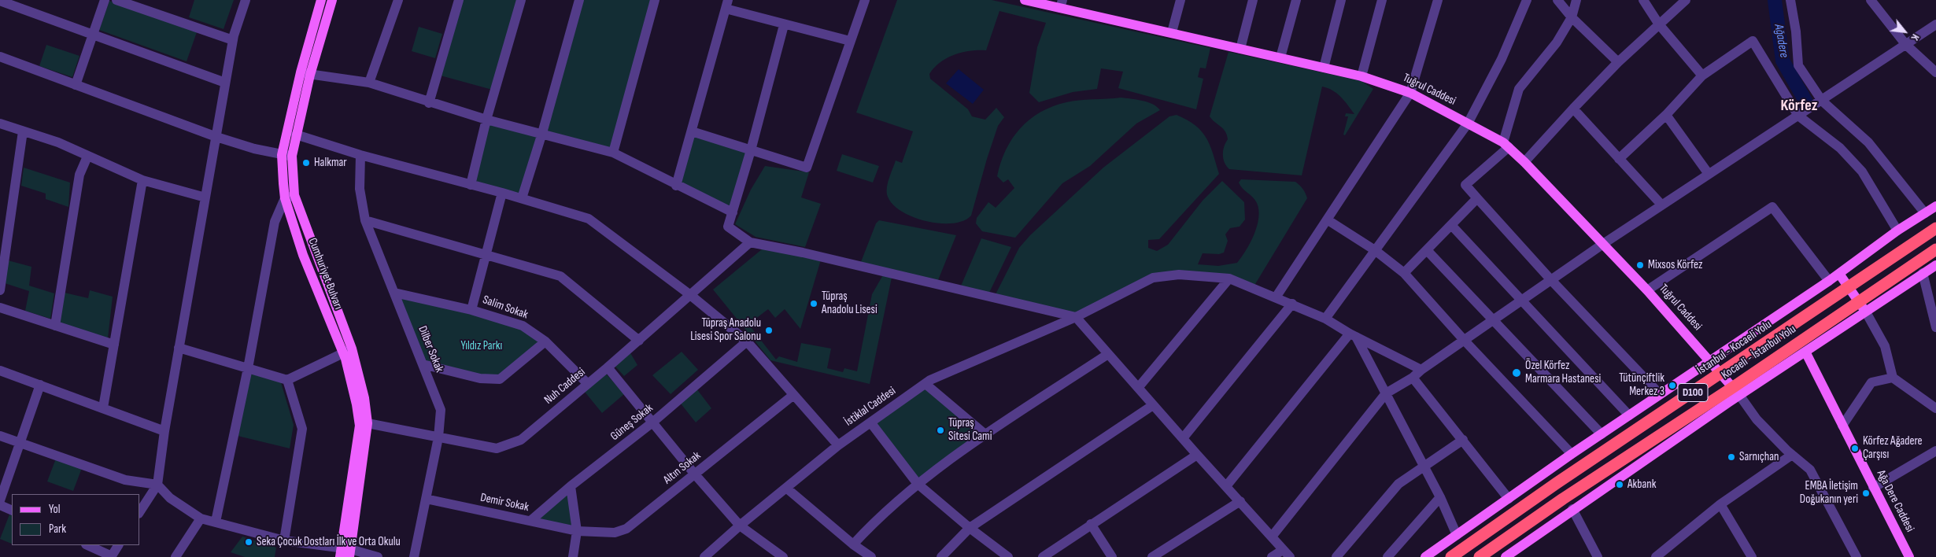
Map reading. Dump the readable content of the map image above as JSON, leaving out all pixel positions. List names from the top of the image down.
{
  "streets": {
    "highway": ["İstanbul - Kocaeli Yolu", "Kocaeli - İstanbul Yolu", "D100"],
    "main road": ["Tuğrul Caddesi", "Cumhuriyet Bulvarı", "Ağa Dere Caddesi"],
    "street": [
      "Salim Sokak",
      "Dilber Sokak",
      "Nuh Caddesi",
      "İstiklal Caddesi",
      "Güneş Sokak",
      "Altın Sokak",
      "Demir Sokak"
    ]
  },
  "crossings": [
    ["Cumhuriyet Bulvarı", "Nuh Caddesi"],
    ["Salim Sokak", "Dilber Sokak"],
    ["Salim Sokak", "Nuh Caddesi"],
    ["Dilber Sokak", "Nuh Caddesi"],
    ["Dilber Sokak", "Demir Sokak"],
    ["Güneş Sokak", "Demir Sokak"],
    ["Altın Sokak", "Demir Sokak"]
  ],
  "districts": ["Körfez"],
  "water": ["Ağadere"],
  "parks": ["Yıldız Parkı"],
  "places": [
    "Halkmar",
    "Mixsos Körfez",
    "Tüpraş Anadolu Lisesi",
    "Tüpraş Anadolu Lisesi Spor Salonu",
    "Özel Körfez Marmara Hastanesi",
    "Tütünçiftlik Merkez 3",
    "Tüpraş Sitesi Cami",
    "Körfez Ağadere Çarşısı",
    "Sarnıçhan",
    "Akbank",
    "EMBA İletişim Doğukanın yeri",
    "Seka Çocuk Dostları İlk ve Orta Okulu"
  ],
  "legend": ["Yol", "Park"],
  "north": "bottom right"
}
